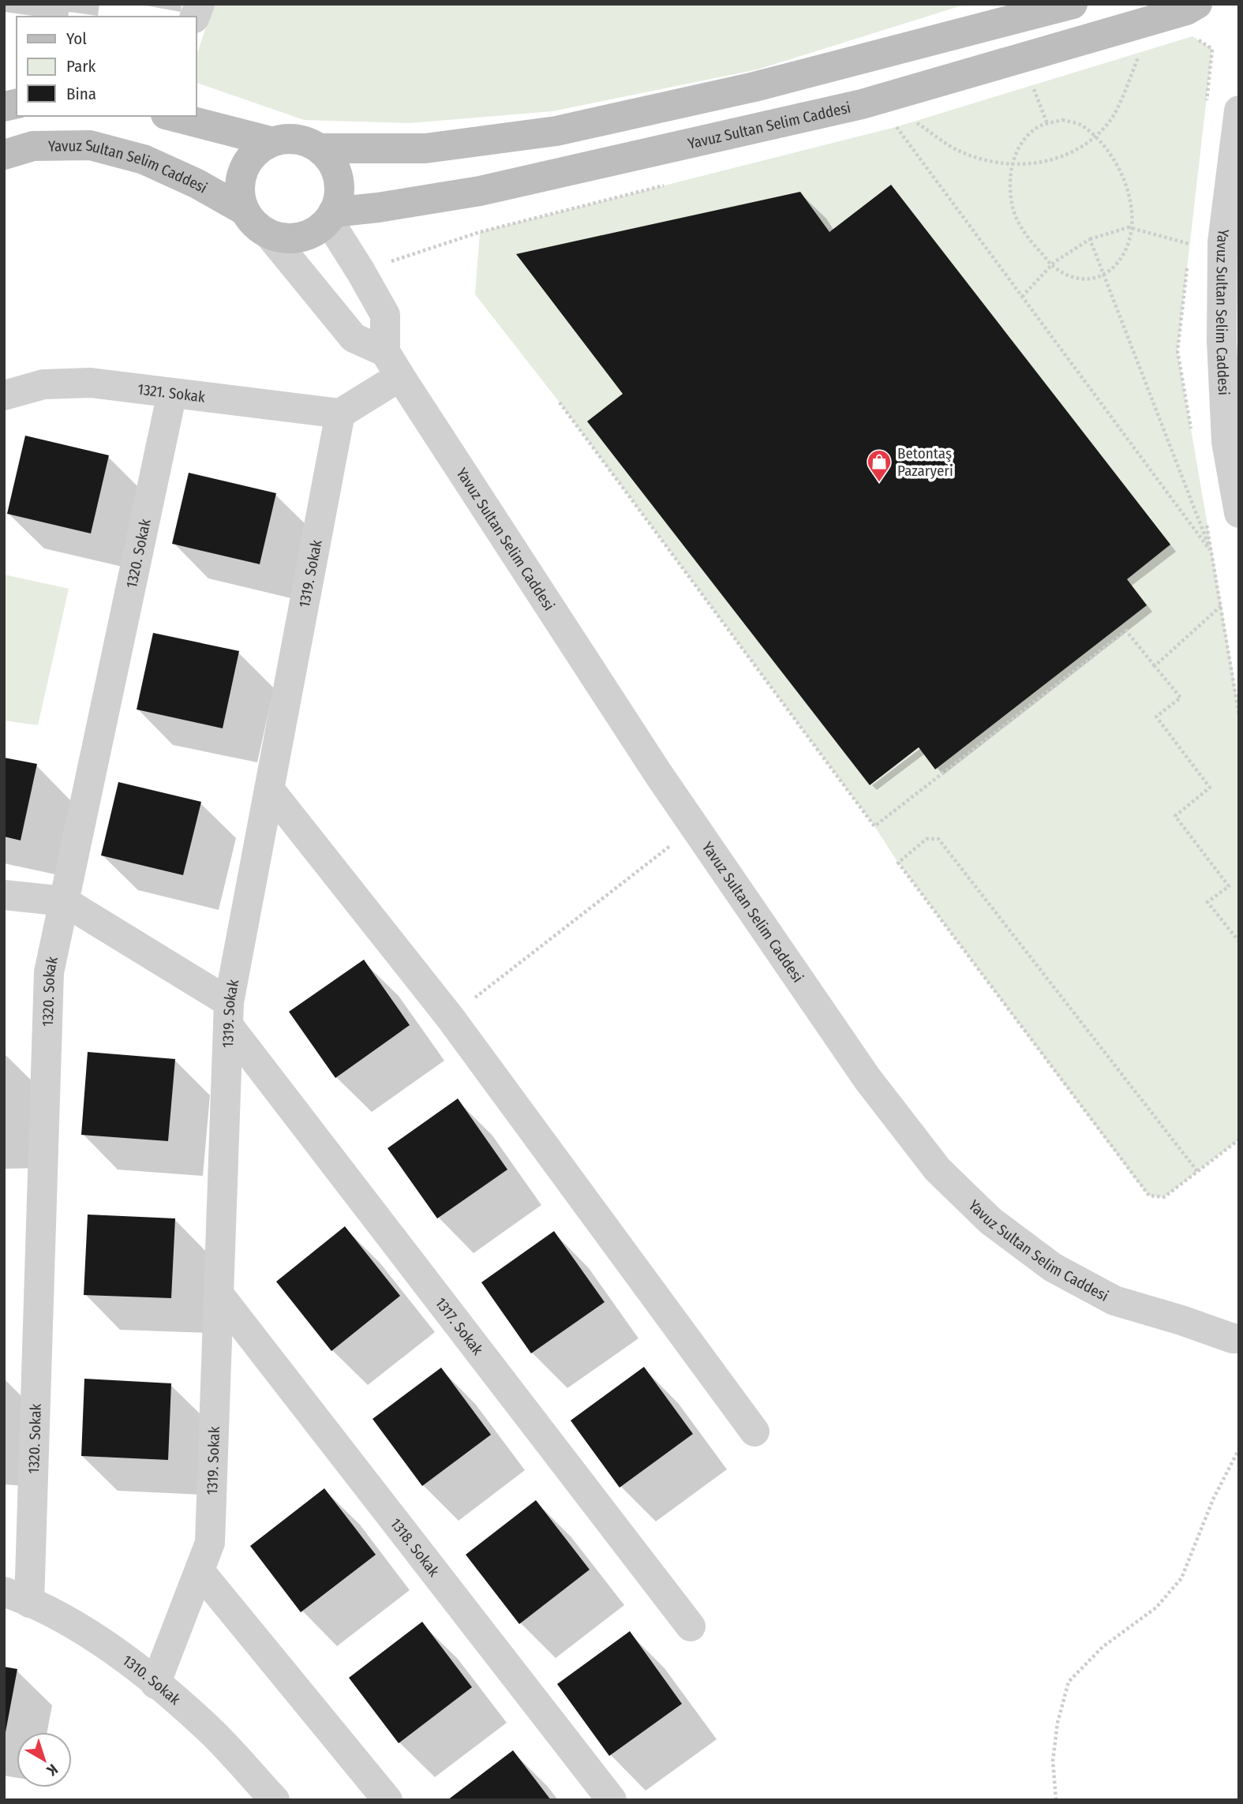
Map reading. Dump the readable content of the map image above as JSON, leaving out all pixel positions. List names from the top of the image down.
{
  "streets": {
    "main road": ["Yavuz Sultan Selim Caddesi"],
    "street": [
      "1321. Sokak",
      "1320. Sokak",
      "1319. Sokak",
      "1317. Sokak",
      "1318. Sokak",
      "1310. Sokak"
    ]
  },
  "crossings": [
    ["1321. Sokak", "1320. Sokak"],
    ["1321. Sokak", "1319. Sokak"],
    ["1320. Sokak", "1310. Sokak"],
    ["1319. Sokak", "1317. Sokak"],
    ["1319. Sokak", "1318. Sokak"],
    ["1319. Sokak", "1310. Sokak"]
  ],
  "places": {
    "shop": ["Betontaş Pazaryeri"]
  },
  "legend": ["Yol", "Park", "Bina"],
  "north": "bottom right"
}
